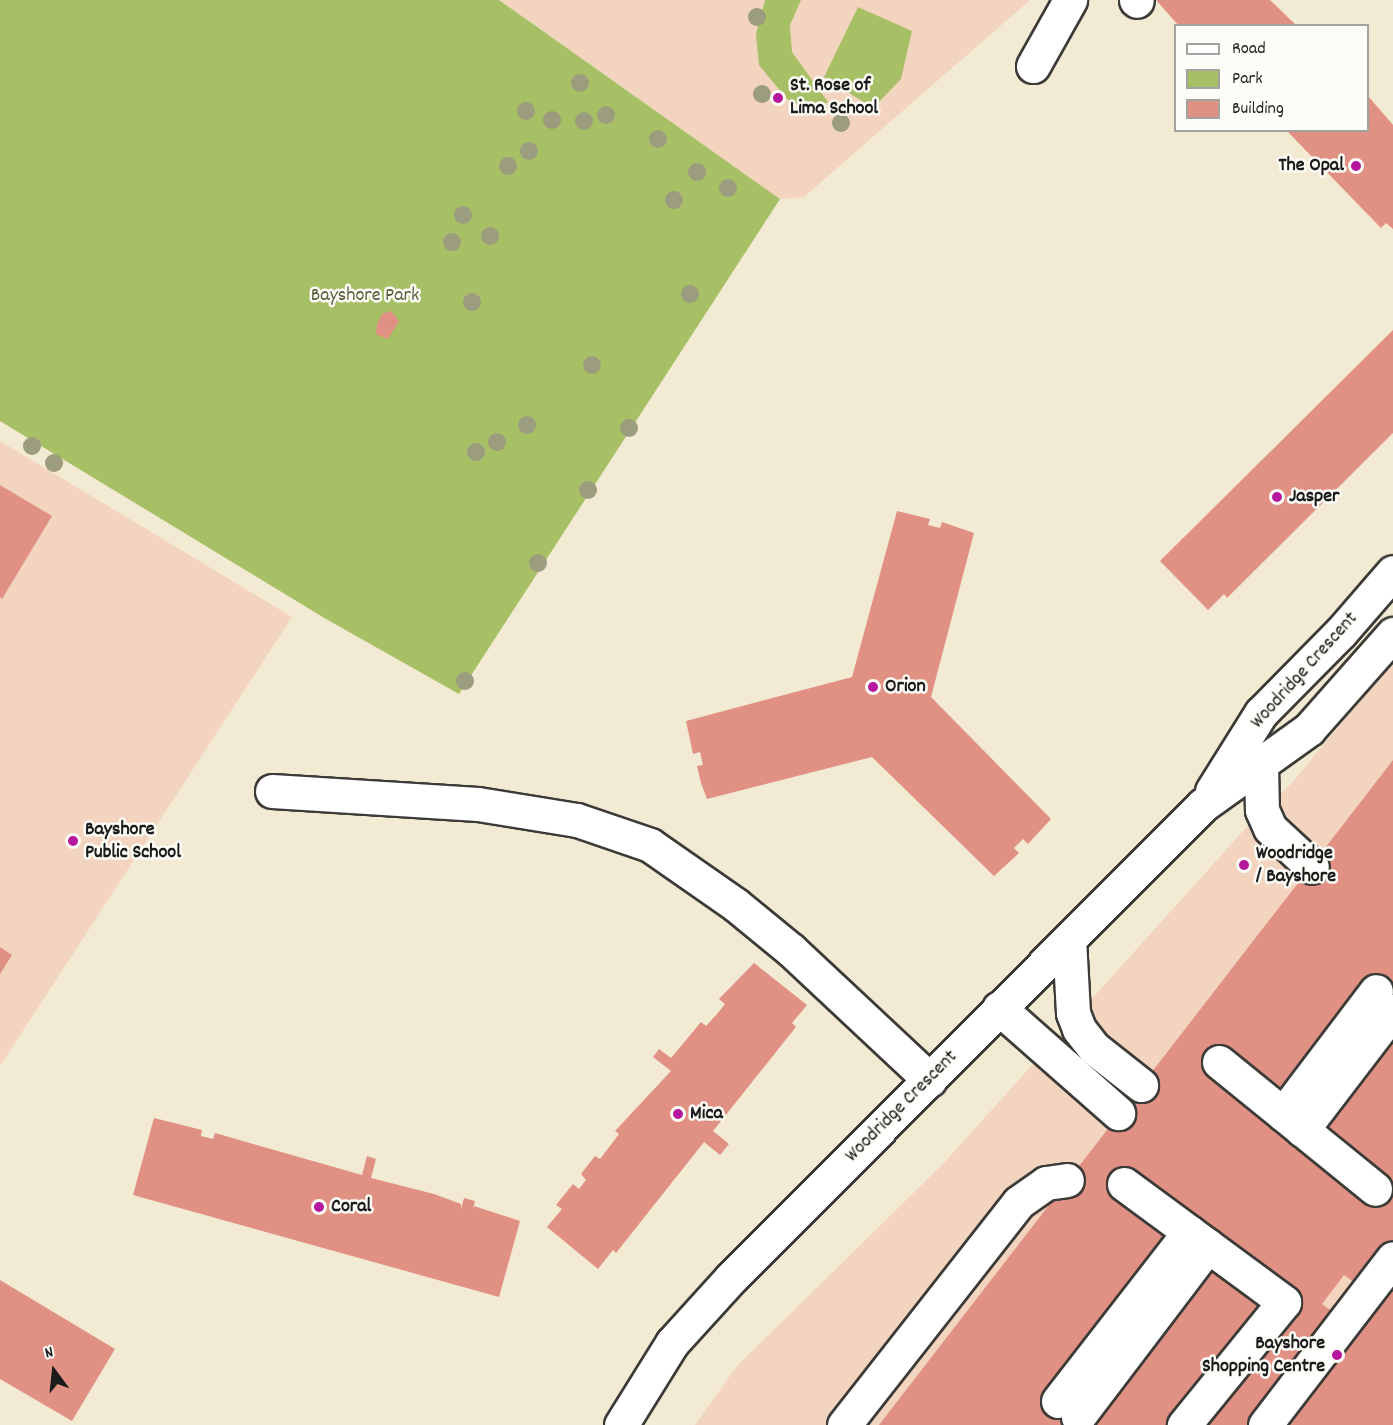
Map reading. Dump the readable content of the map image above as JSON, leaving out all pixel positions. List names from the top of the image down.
{
  "streets": {
    "street": ["Woodridge Crescent"]
  },
  "parks": ["Bayshore Park"],
  "places": [
    "St. Rose of Lima School",
    "The Opal",
    "Jasper",
    "Orion",
    "Bayshore Public School",
    "Woodridge / Bayshore",
    "Mica",
    "Coral",
    "Bayshore Shopping Centre"
  ],
  "legend": ["Road", "Park", "Building"],
  "north": "top"
}
